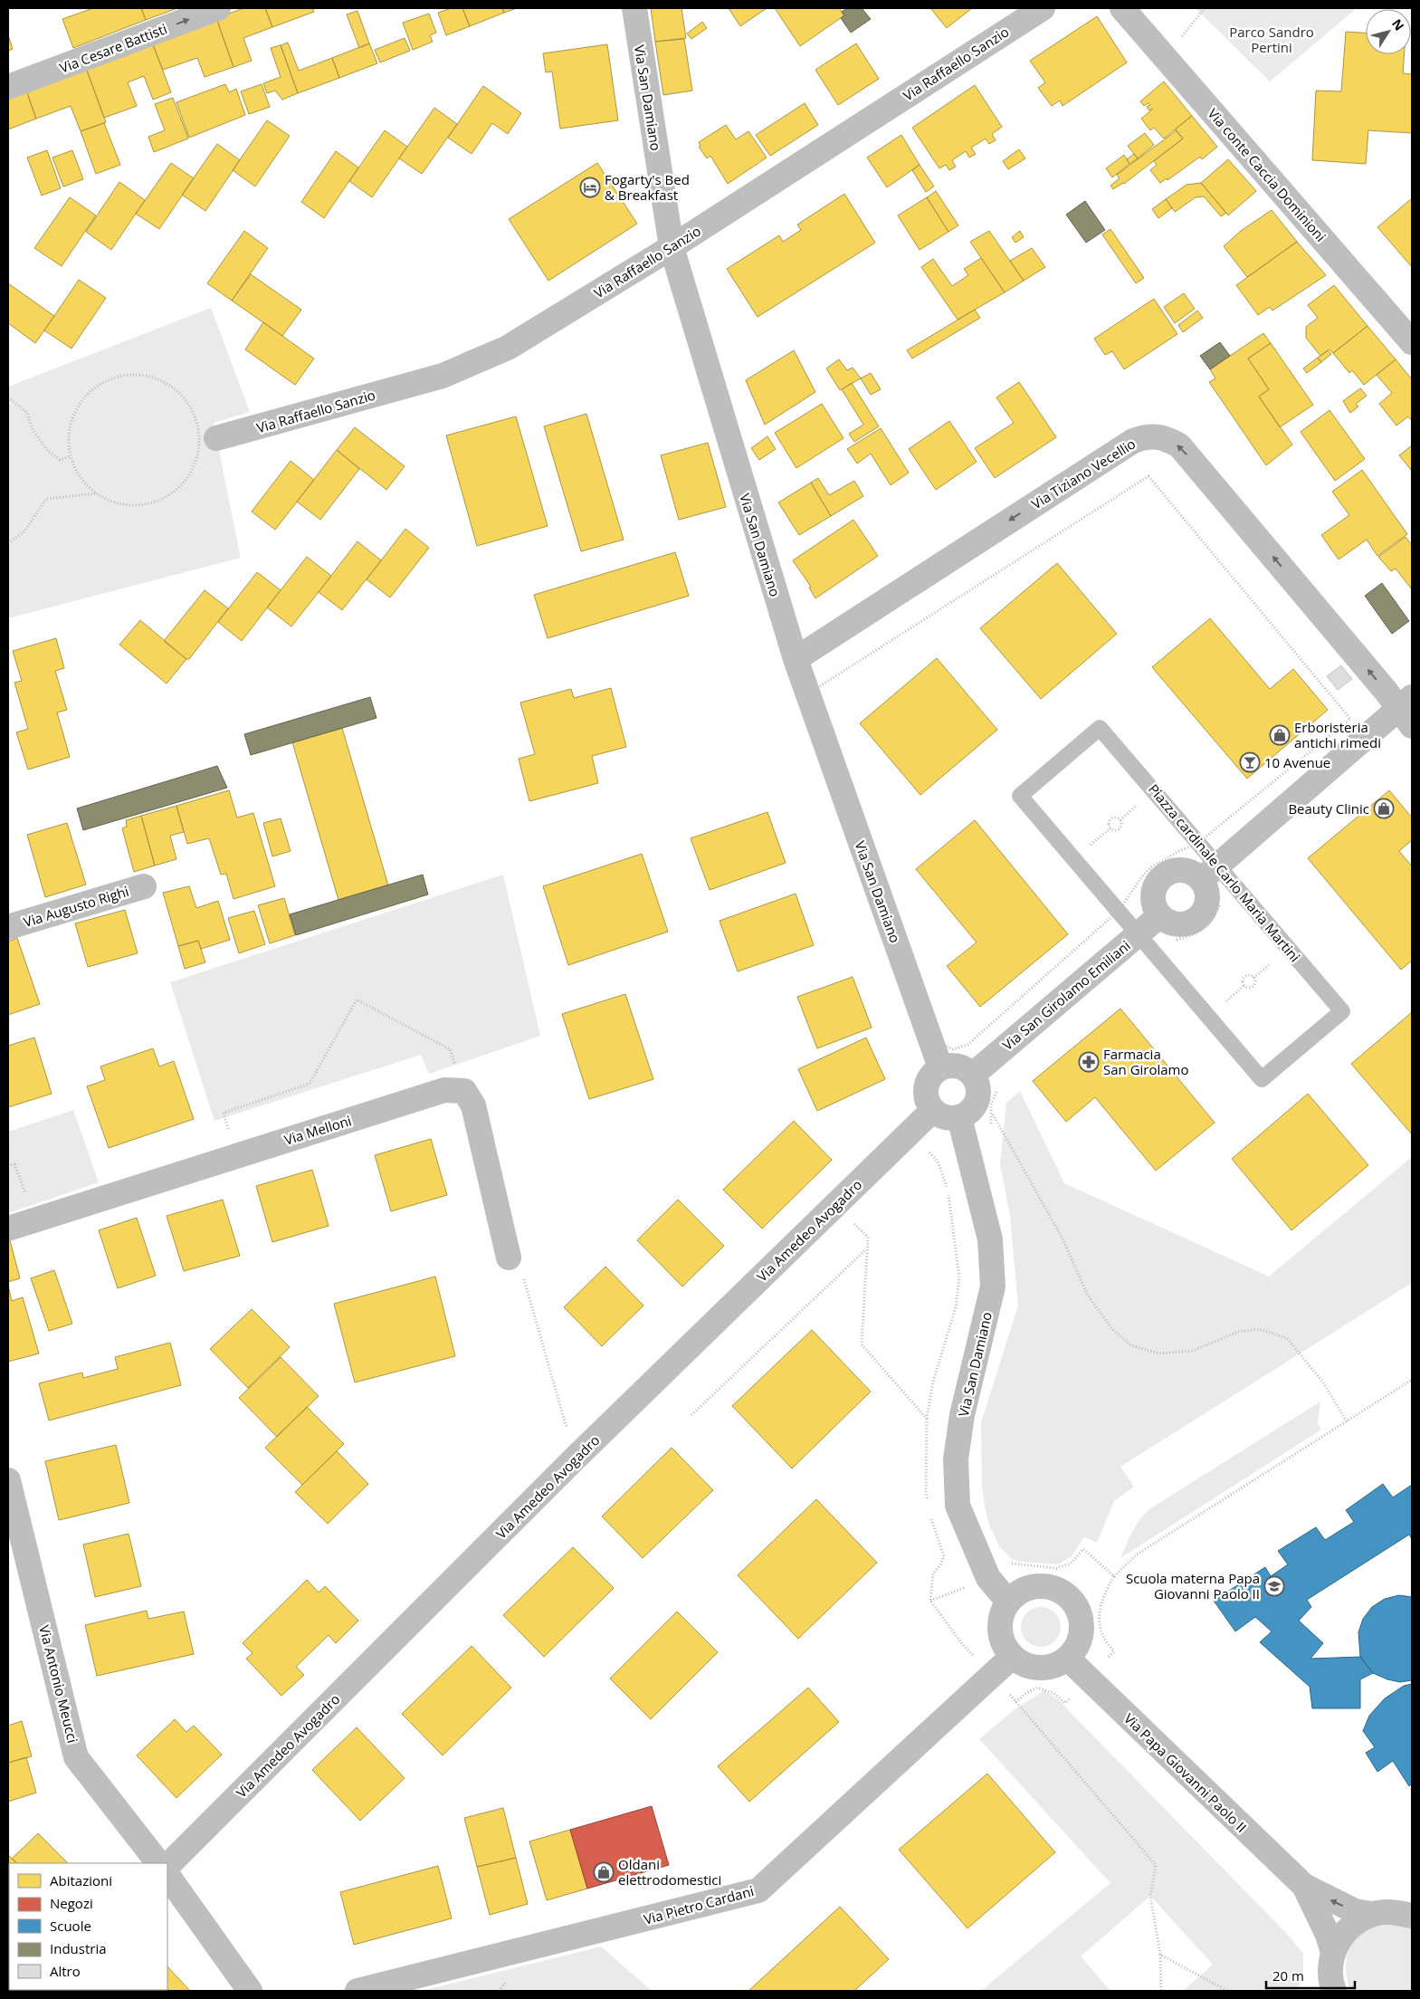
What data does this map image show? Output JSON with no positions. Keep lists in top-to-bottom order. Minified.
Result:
{"streets":{"street":["Via Cesare Battisti","Via Raffaello Sanzio","Via San Damiano","Via conte Caccia Dominioni","Via Tiziano Vecellio","Via Augusto Righi","Via San Girolamo Emiliani","Via Melloni","Via Amedeo Avogadro","Via Antonio Meucci","Via Papa Giovanni Paolo II","Via Pietro Cardani"],"lane":["Piazza cardinale Carlo Maria Martini"]},"crossings":[["Via Raffaello Sanzio","Via San Damiano"],["Via San Damiano","Via Tiziano Vecellio"],["Via San Damiano","Via San Girolamo Emiliani"],["Via San Damiano","Via Amedeo Avogadro"],["Via San Damiano","Via Papa Giovanni Paolo II"],["Via San Damiano","Via Pietro Cardani"],["Piazza cardinale Carlo Maria Martini","Via San Girolamo Emiliani"],["Via San Girolamo Emiliani","Via Amedeo Avogadro"],["Via Papa Giovanni Paolo II","Via Pietro Cardani"]],"one_way":["Via Cesare Battisti"],"parks":["Parco Sandro Pertini"],"places":{"hotel":["Fogarty's Bed & Breakfast"],"shop":["Erboristeria antichi rimedi","Beauty Clinic","Oldani elettrodomestici"],"bar":["10 Avenue"],"pharmacy":["Farmacia San Girolamo"],"school or university":["Scuola materna Papa Giovanni Paolo II"]},"legend":["Abitazioni","Negozi","Scuole","Industria","Altro"],"scale_bar":"20 m","north":"top right"}
